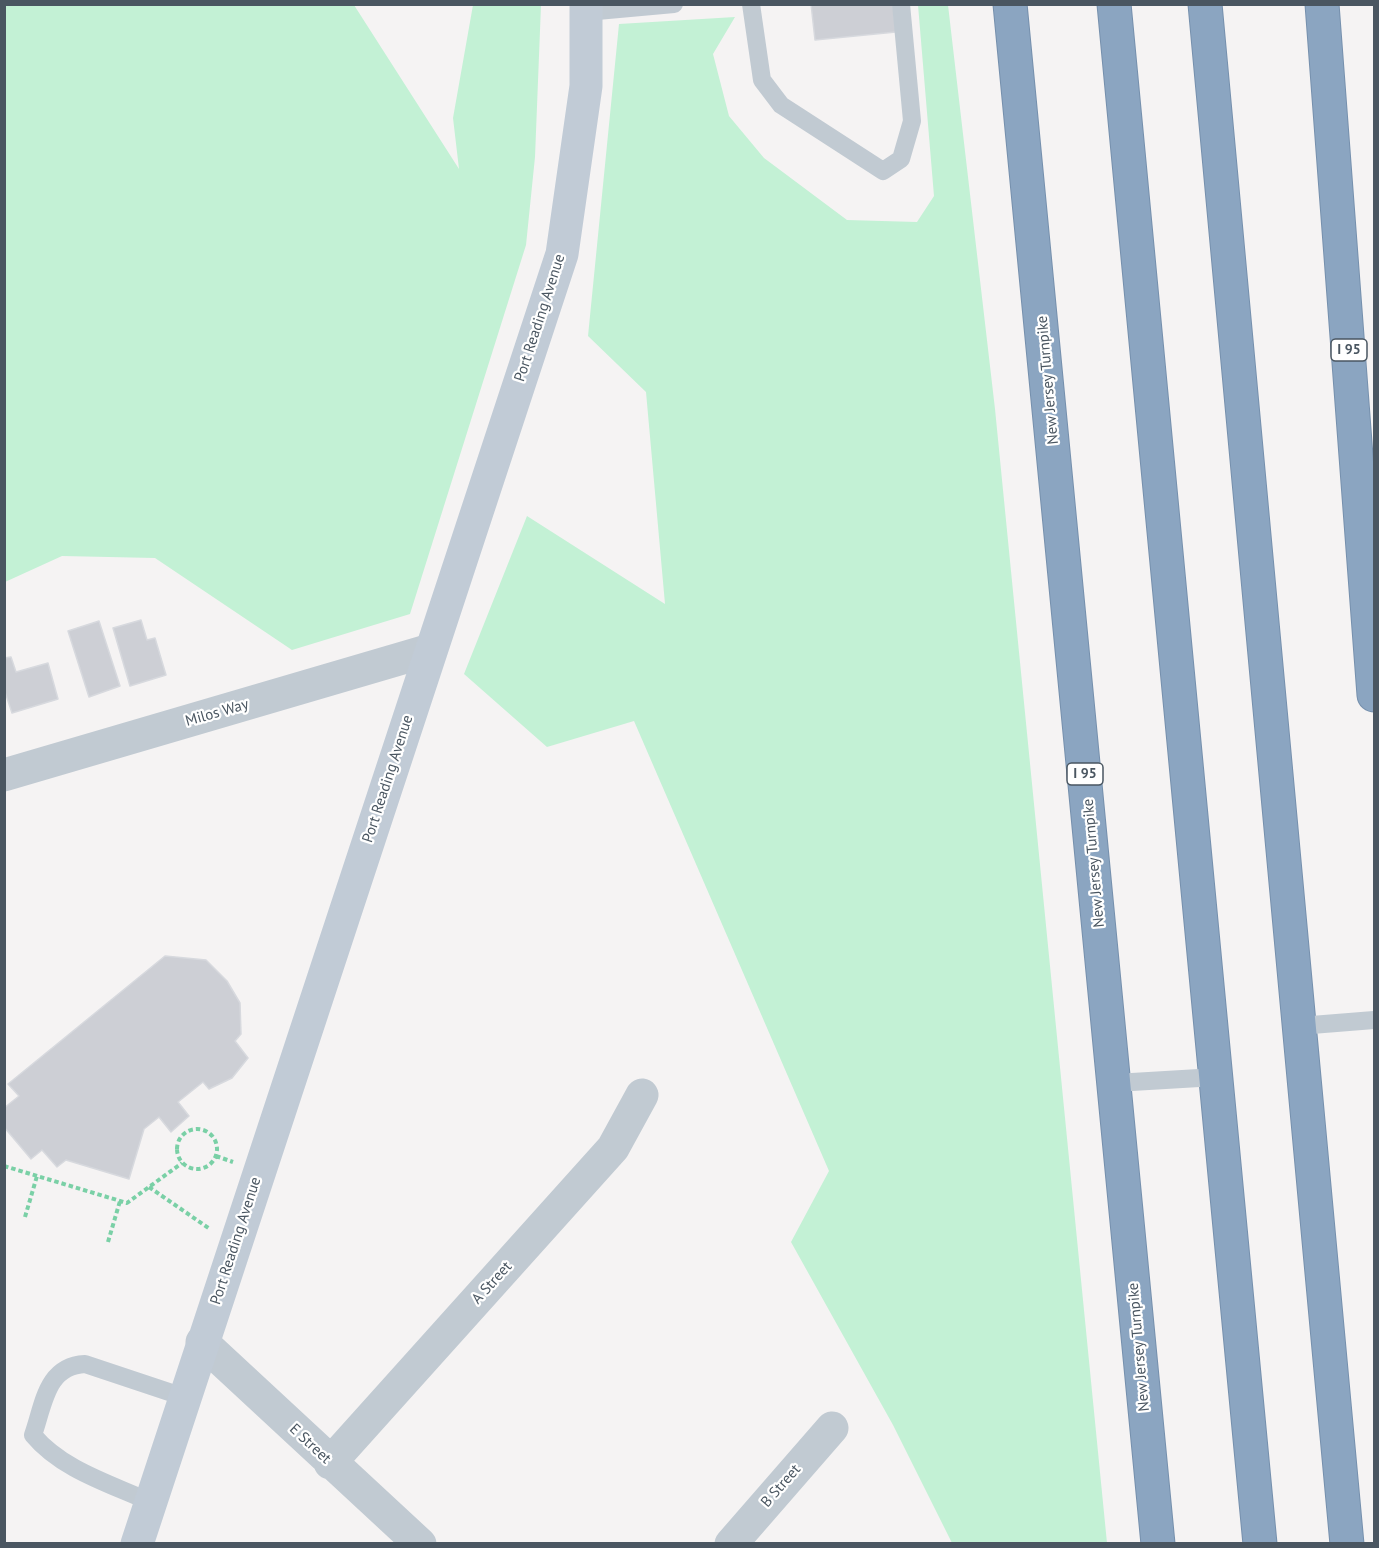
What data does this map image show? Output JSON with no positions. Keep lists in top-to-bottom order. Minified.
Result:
{"streets":{"highway":["I 95","New Jersey Turnpike"],"main road":["Port Reading Avenue"],"street":["Milos Way","A Street","E Street","B Street"]},"crossings":[["Port Reading Avenue","Milos Way"],["Port Reading Avenue","E Street"],["A Street","E Street"]]}
